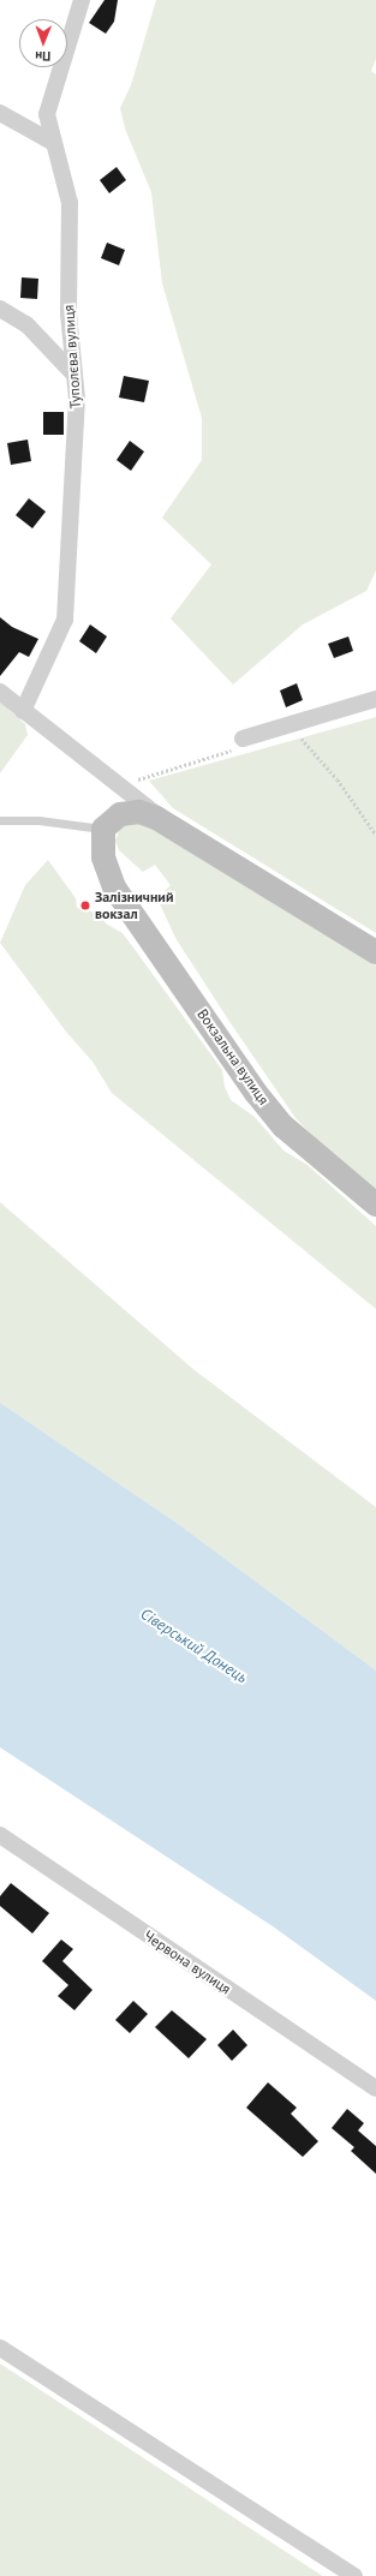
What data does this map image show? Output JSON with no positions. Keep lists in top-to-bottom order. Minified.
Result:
{"streets":{"main road":["Вокзальна вулиця"],"street":["Туполєва вулиця","Червона вулиця"]},"water":["Сіверський Донець"],"places":["Залізничний вокзал"],"north":"bottom"}
